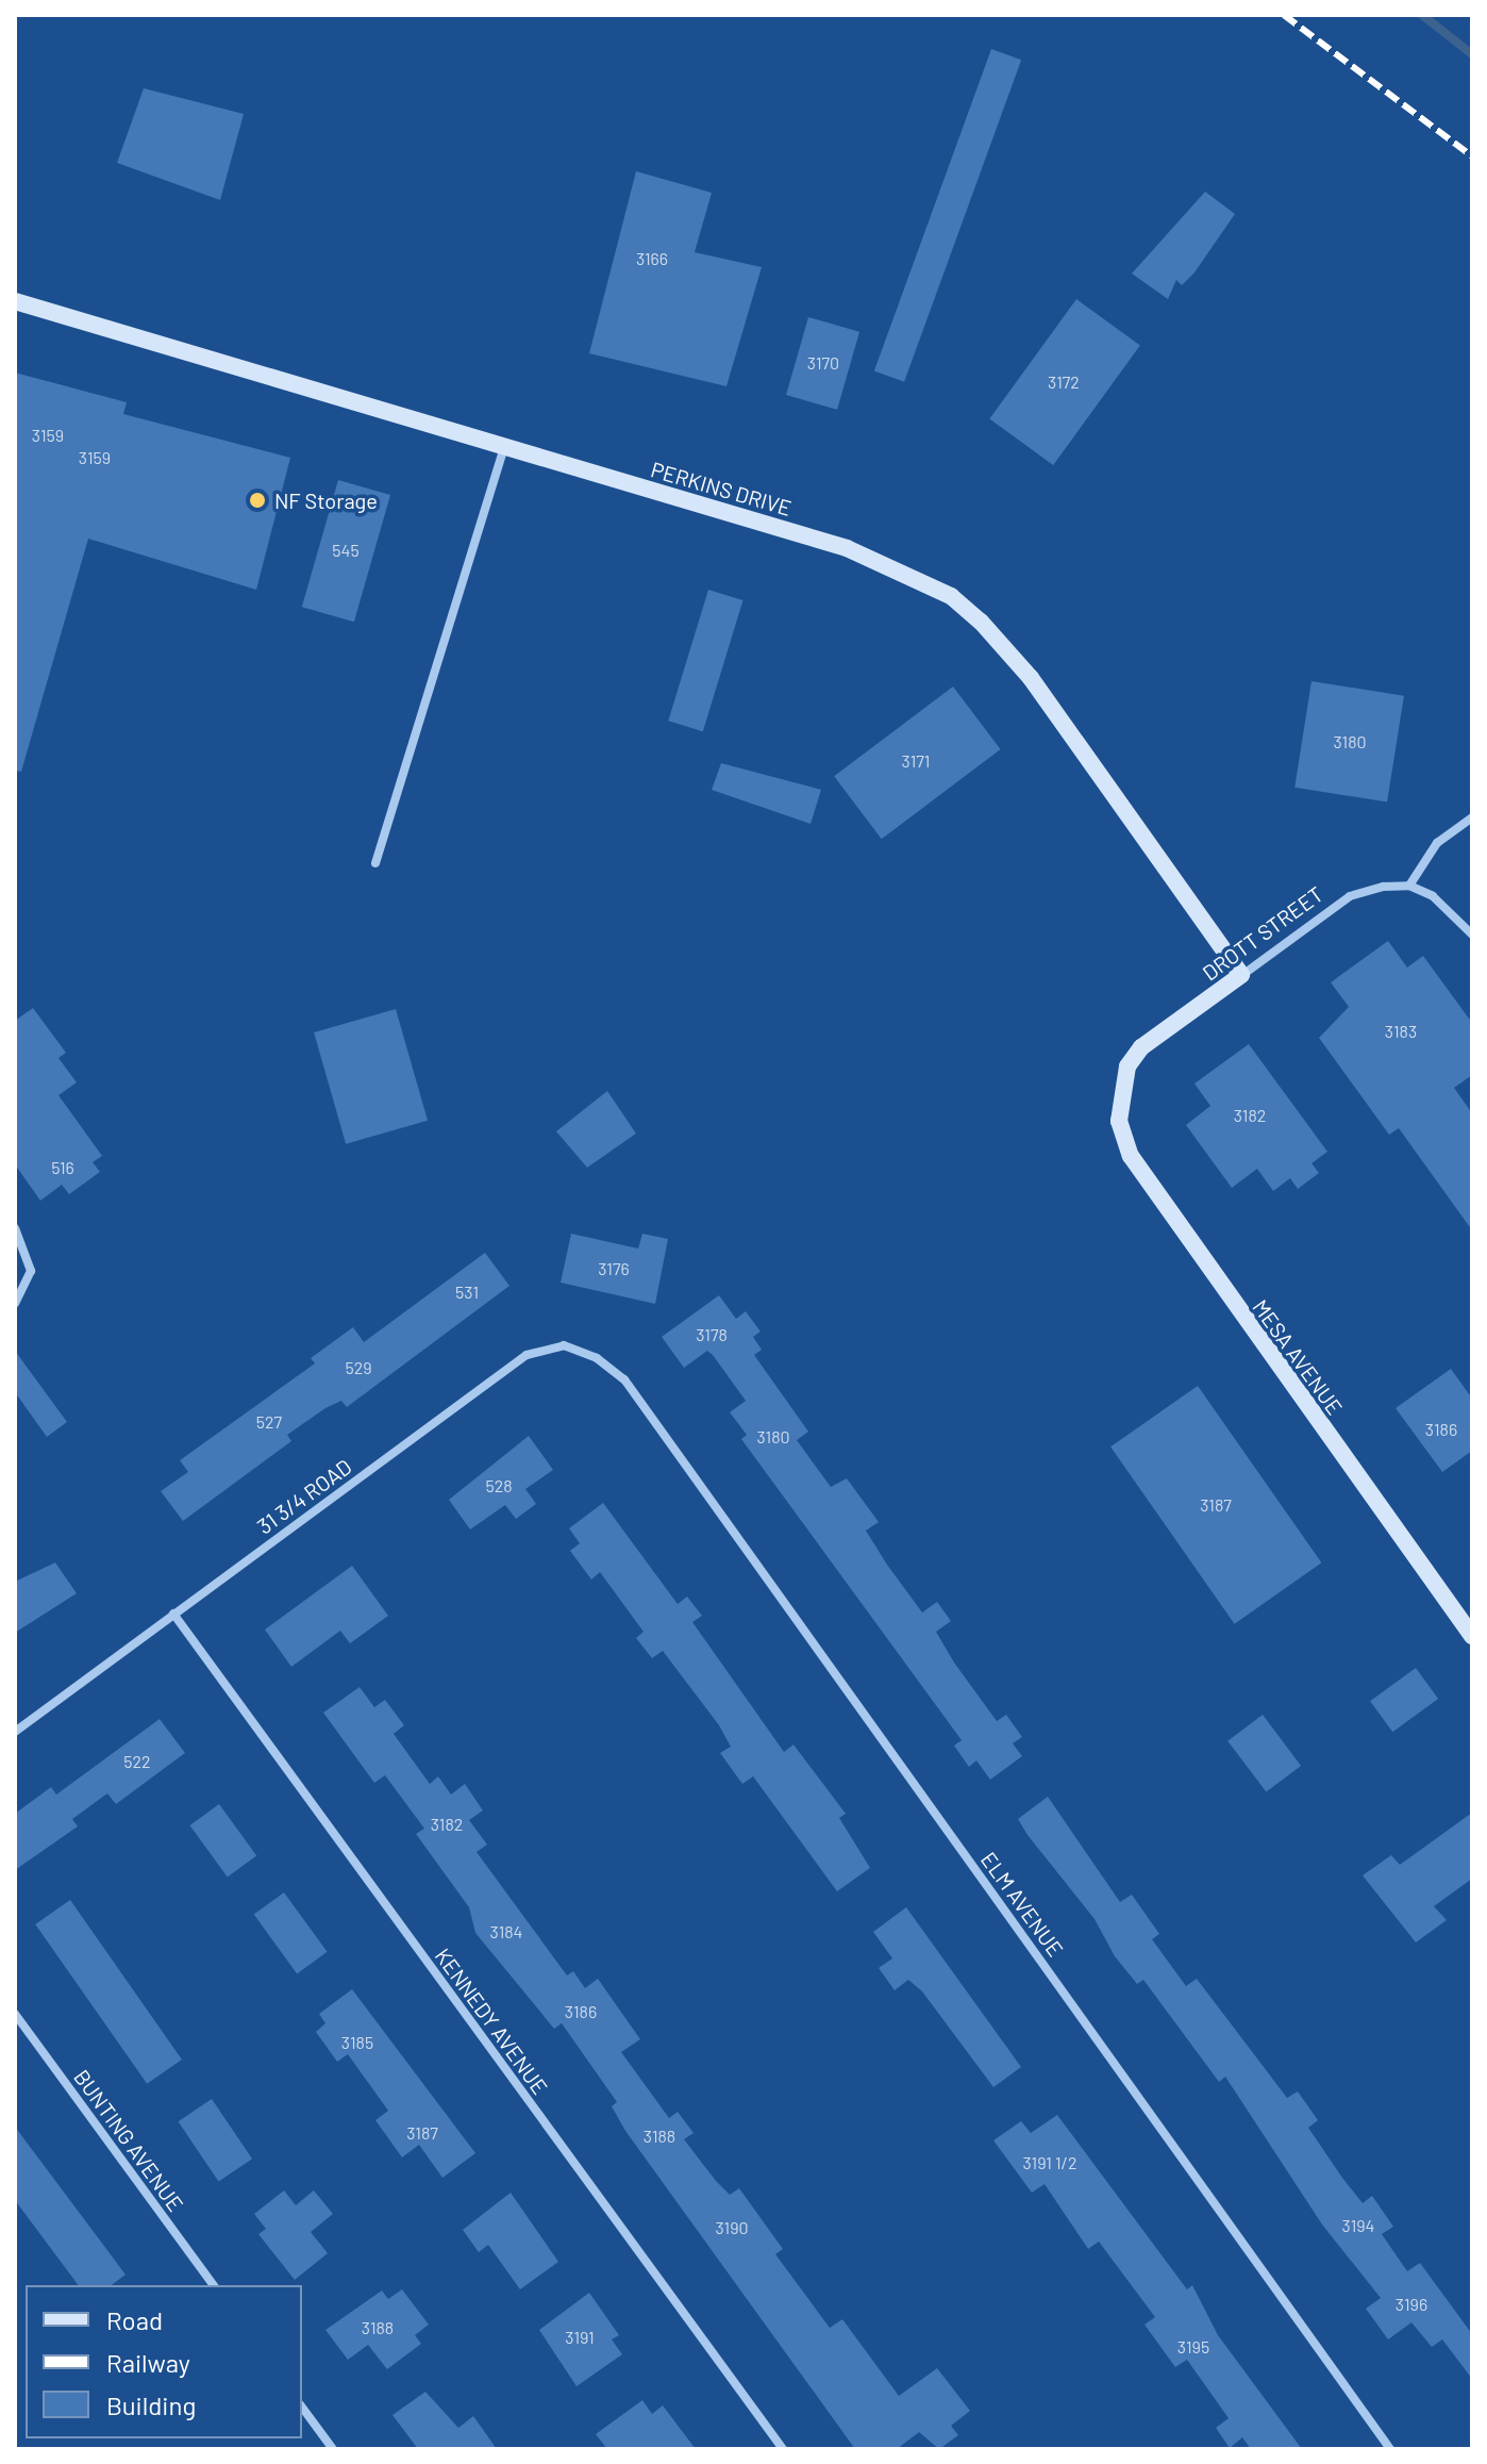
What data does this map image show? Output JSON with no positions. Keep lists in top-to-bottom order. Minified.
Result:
{"streets":{"street":["PERKINS DRIVE","DROTT STREET","MESA AVENUE","31 3/4 ROAD","ELM AVENUE","KENNEDY AVENUE","BUNTING AVENUE"]},"crossings":[["PERKINS DRIVE","DROTT STREET"],["DROTT STREET","MESA AVENUE"],["31 3/4 ROAD","ELM AVENUE"],["31 3/4 ROAD","KENNEDY AVENUE"]],"places":["NF Storage"],"house_numbers":["3166","3170","3172","3159","3159","545","3180","3171","3183","3182","516","3176","531","3178","529","527","3186","3180","528","3187","522","3182","3184","3186","3185","3187","3188","3191 1/2","3194","3190","3196","3188","3191","3195"],"legend":["Road","Railway","Building"]}
